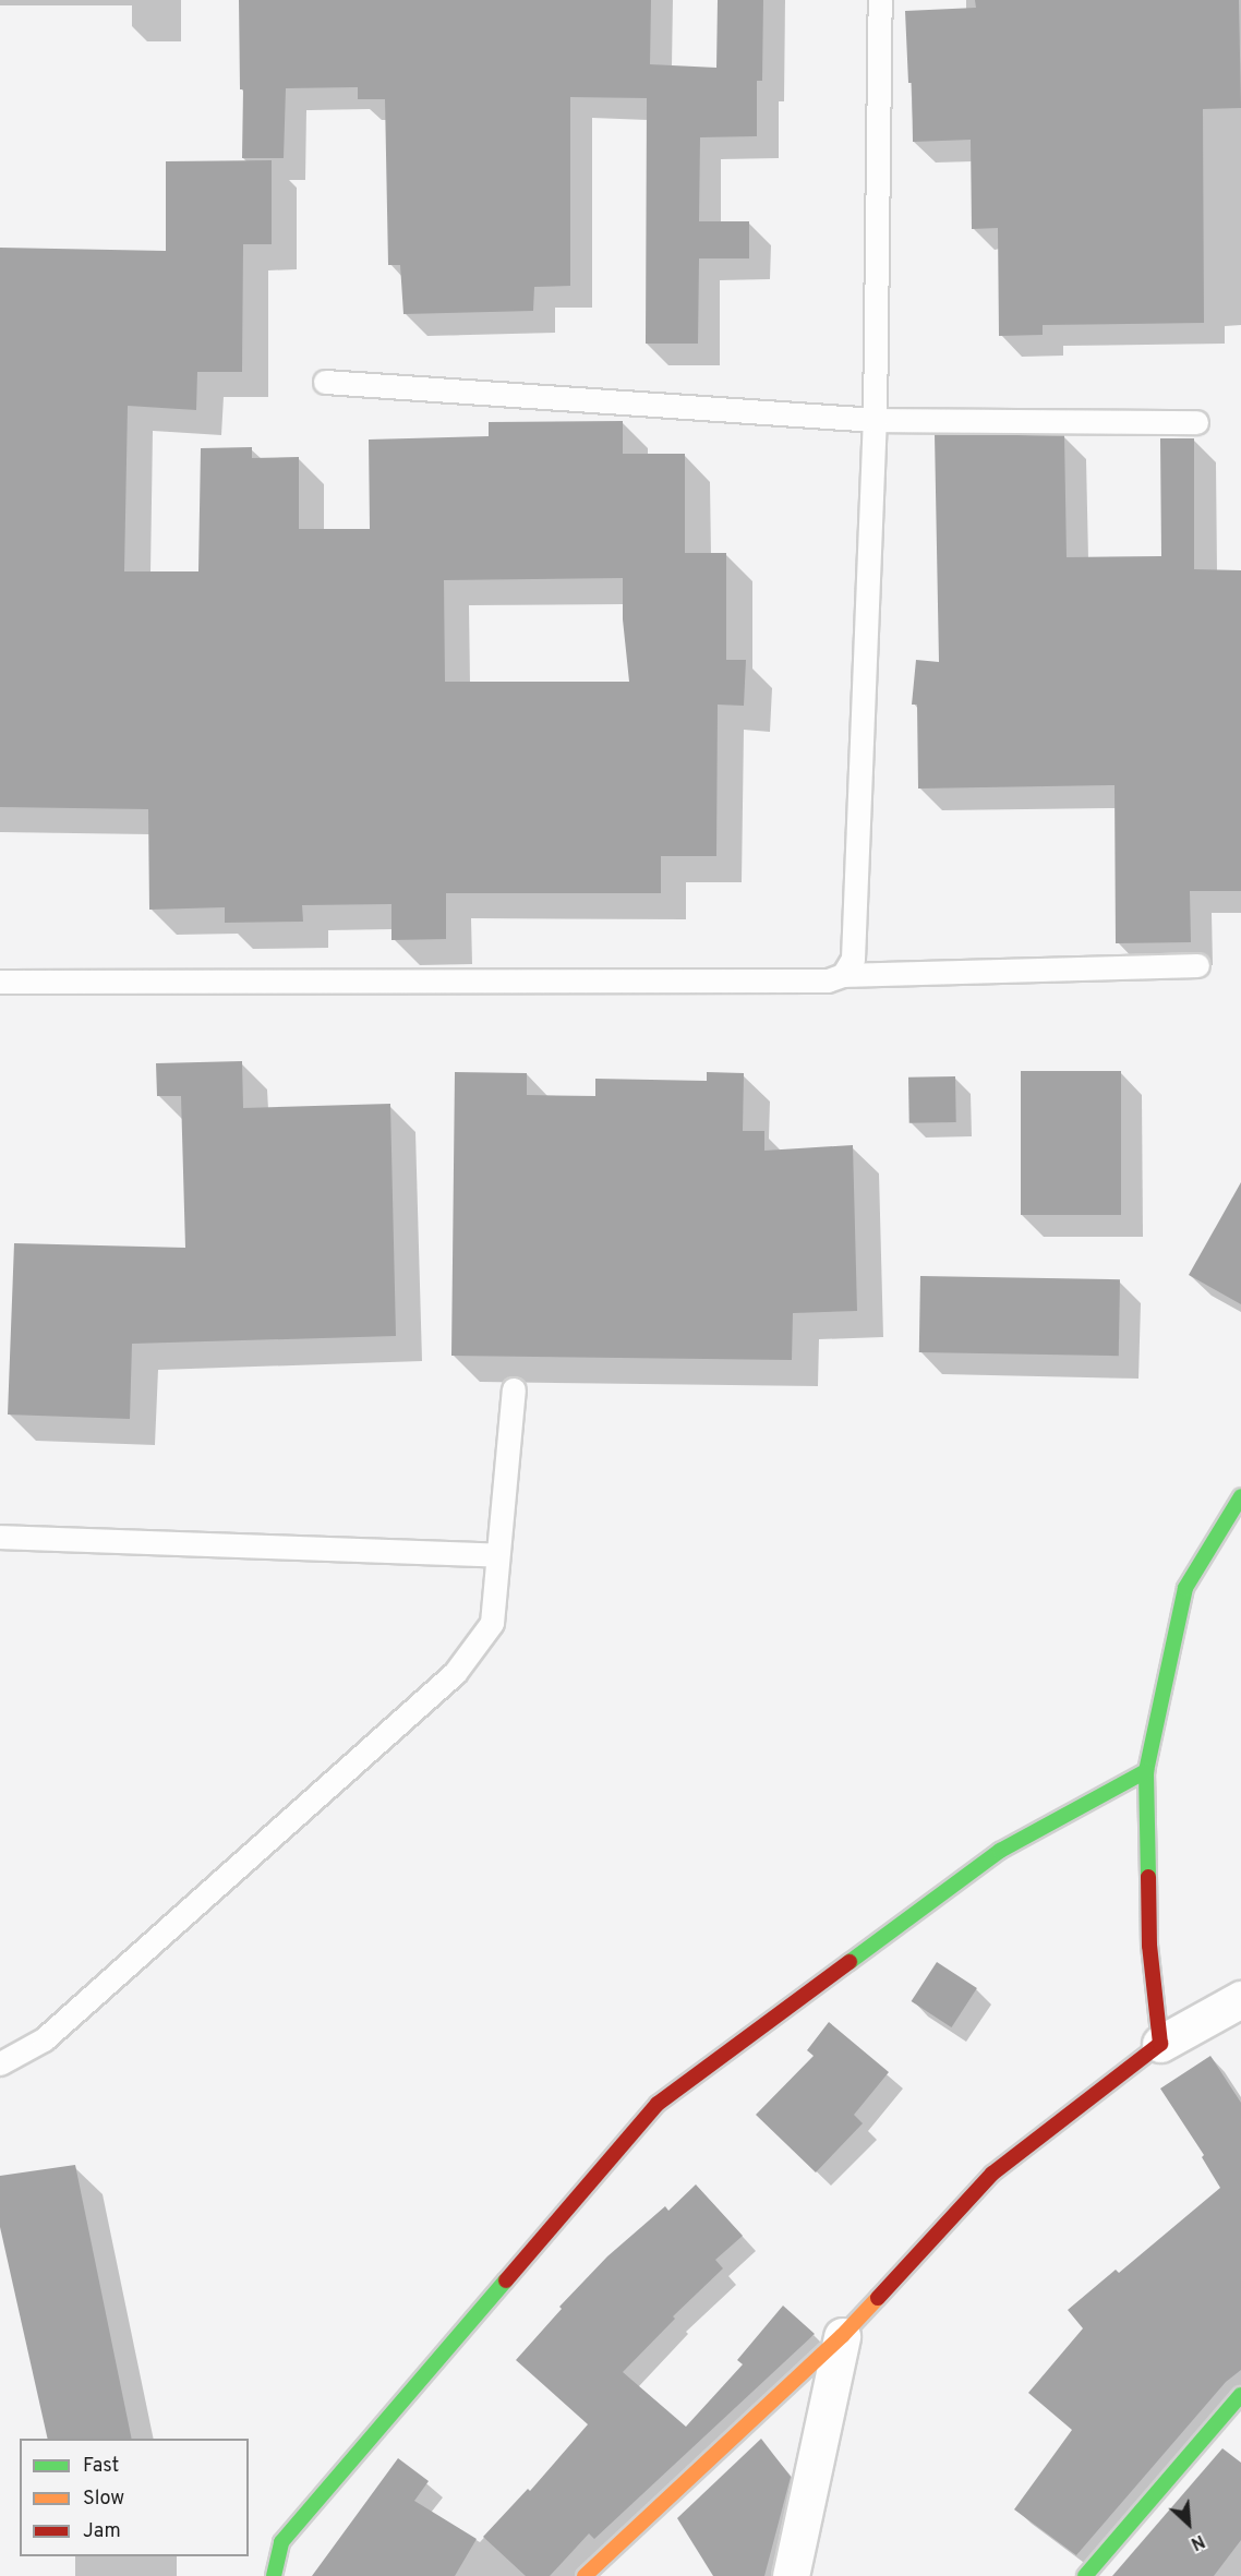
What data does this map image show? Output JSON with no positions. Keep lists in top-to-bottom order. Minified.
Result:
{"legend":["Fast","Slow","Jam"],"north":"bottom right"}
